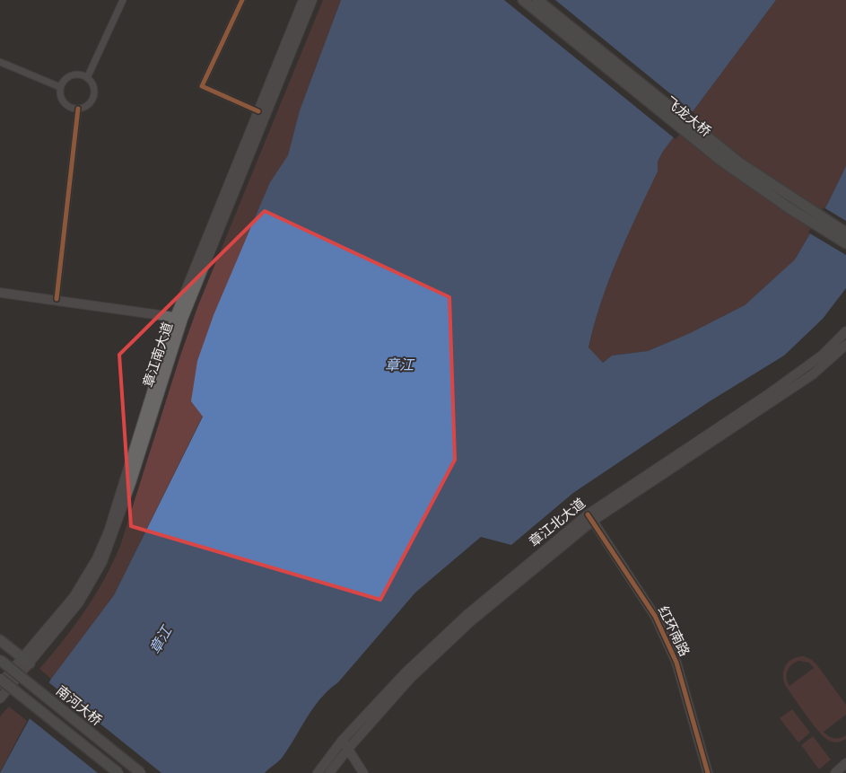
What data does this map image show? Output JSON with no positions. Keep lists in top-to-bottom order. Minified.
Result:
{"streets":{"main road":["飞龙大桥","章江南大道","章江北大道","红环南路","南河大桥"]},"crossings":[["章江北大道","红环南路"]],"water":["章江"]}
